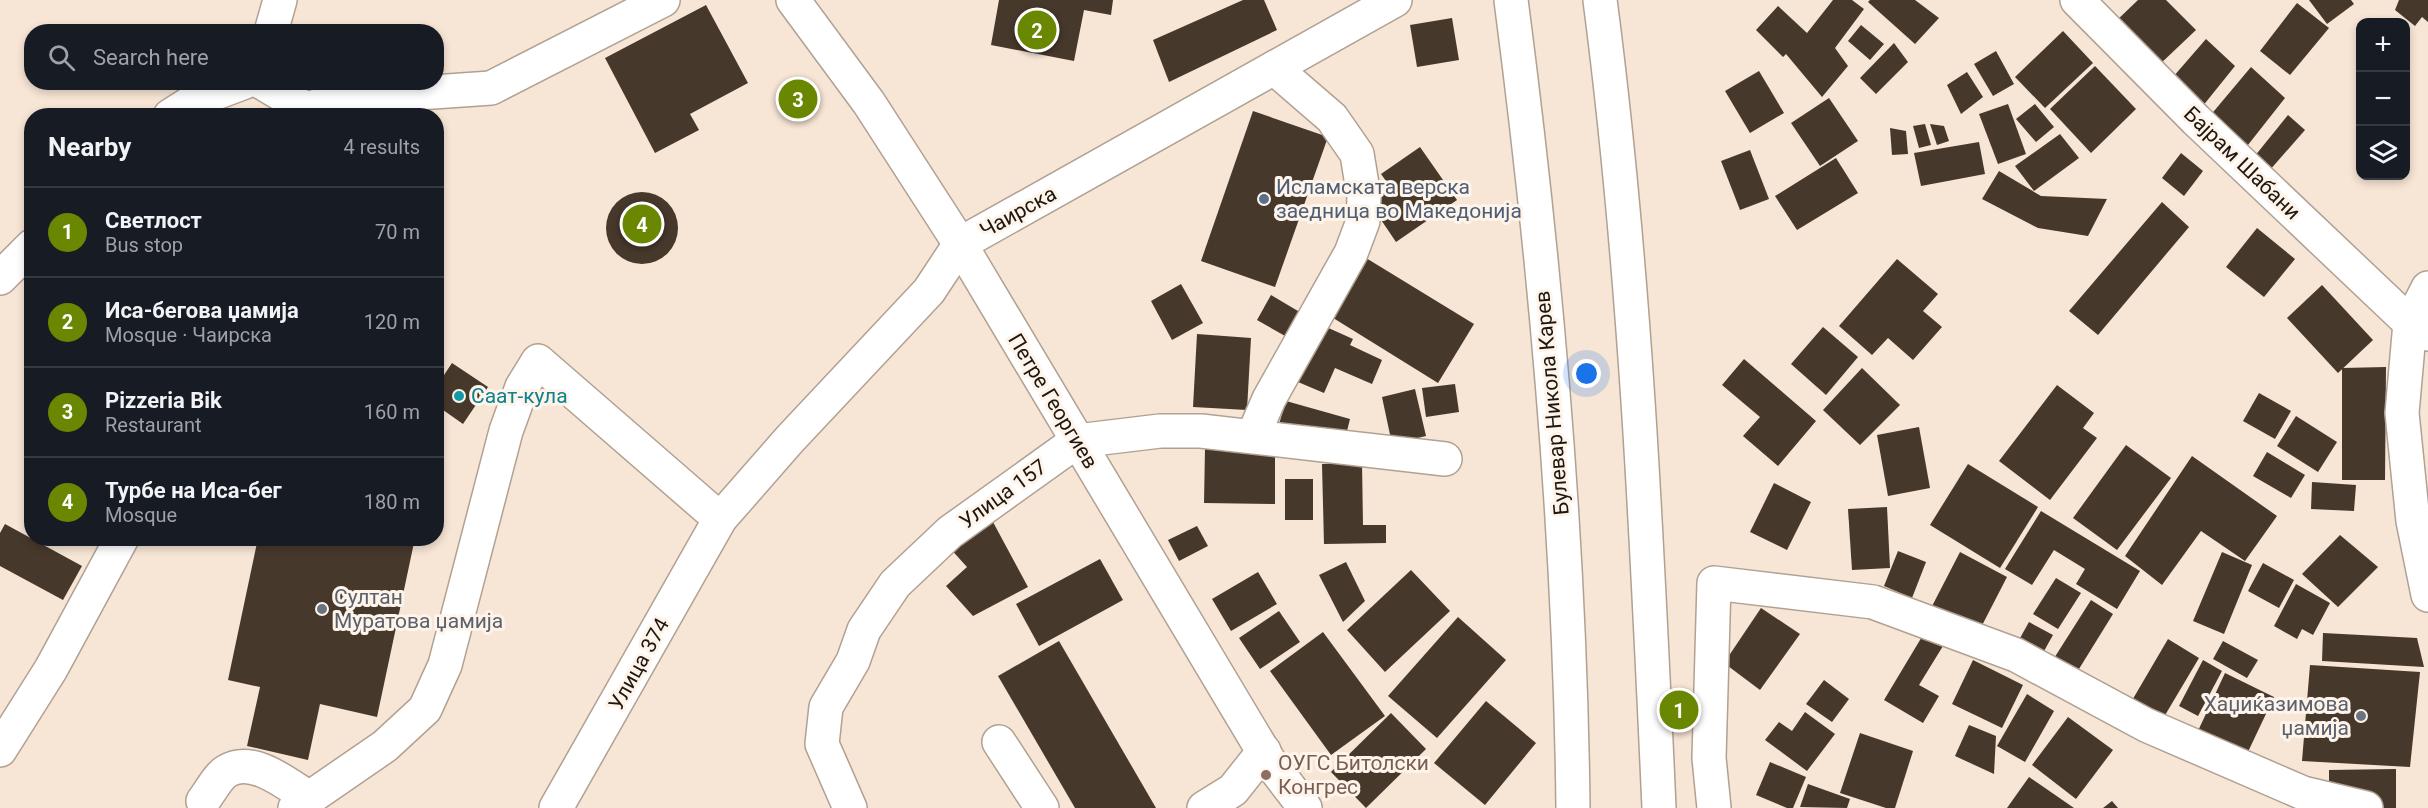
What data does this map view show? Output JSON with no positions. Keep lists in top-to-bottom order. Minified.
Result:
{"streets":{"street":["Бајрам Шабани","Чаирска","Петре Георгиев","Булевар Никола Карев","Улица 157","Улица 374"]},"crossings":[["Чаирска","Петре Георгиев"],["Чаирска","Улица 374"],["Петре Георгиев","Улица 157"]],"places":["Исламската верска заедница во Македонија","Саат-кула","Султан Муратова џамија","Хаџиќазимова џамија","ОУГС Битолски Конгрес"],"page":{"pins":["2","3","4","1"],"map_buttons":["+","−"],"search":"Search here","heading":["Nearby","4 results"],"list":[{"mark":"1","name":"Светлост","note":"Bus stop","value":"70 m"},{"mark":"2","name":"Иса-бегова џамија","note":"Mosque · Чаирска","value":"120 m"},{"mark":"3","name":"Pizzeria Bik","note":"Restaurant","value":"160 m"},{"mark":"4","name":"Турбе на Иса-бег","note":"Mosque","value":"180 m"}]}}
